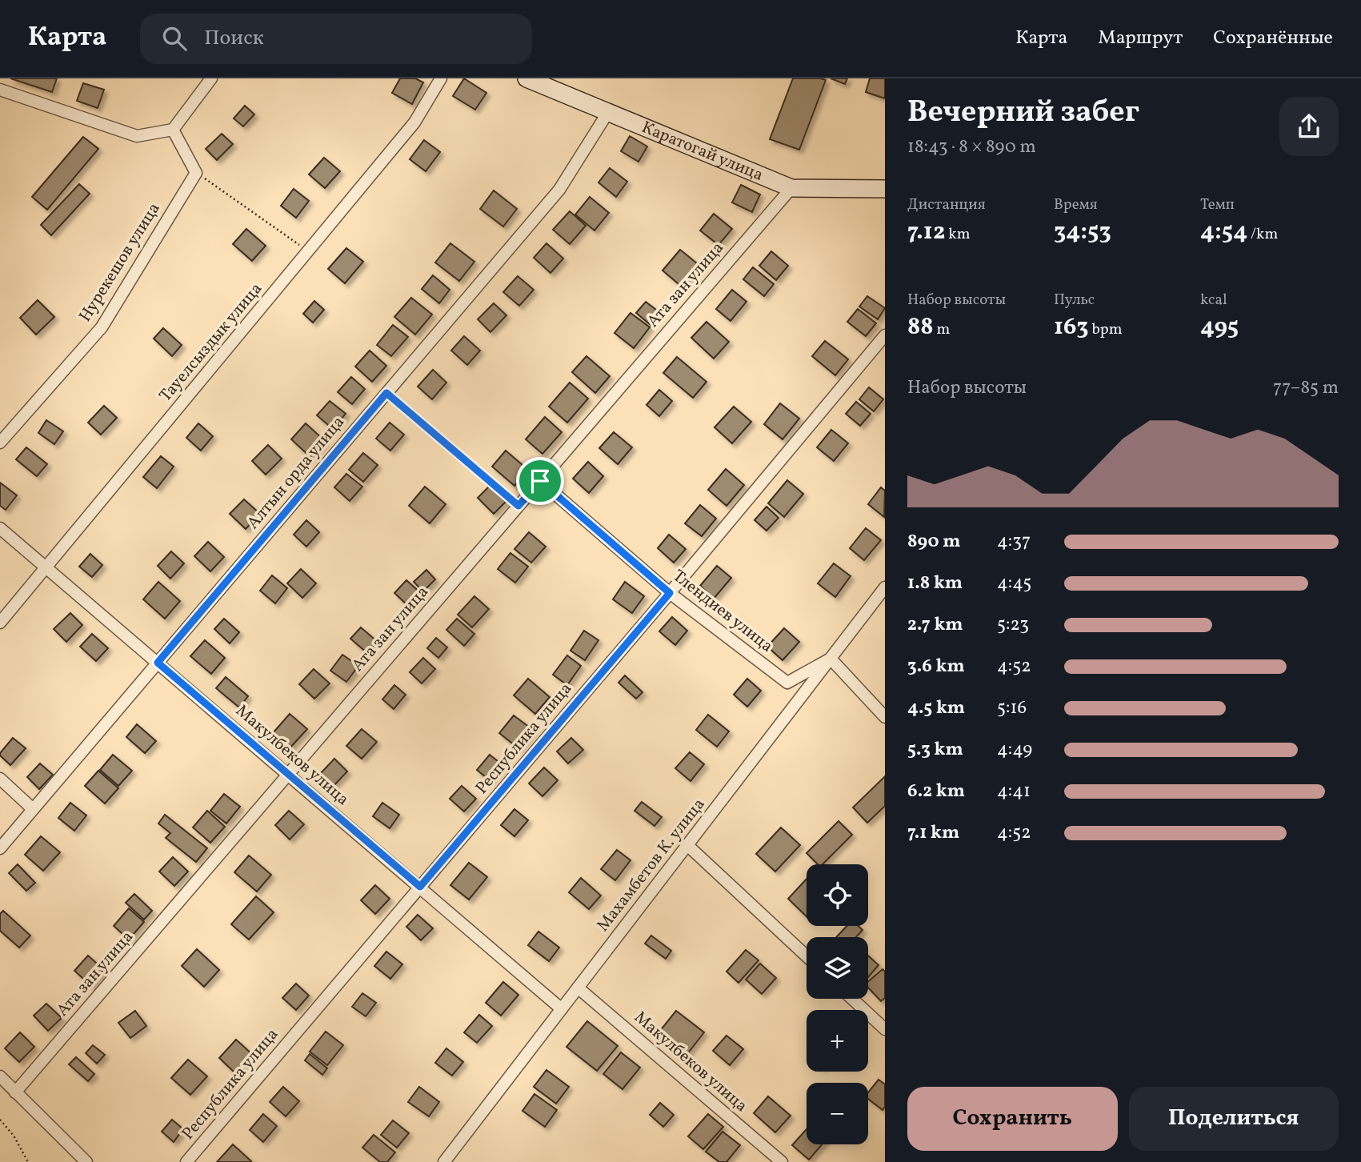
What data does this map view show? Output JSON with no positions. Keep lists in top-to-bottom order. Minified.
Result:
{"streets":{"street":["Каратогай улица","Нурекешов улица","Ата зан улица","Тауелсыздык улица","Алтын орда улица","Тлендиев улица","Республика улица","Макулбеков улица","Махамбетов К. улица"]},"crossings":[["Каратогай улица","Ата зан улица"],["Каратогай улица","Алтын орда улица"],["Ата зан улица","Тлендиев улица"],["Ата зан улица","Макулбеков улица"],["Тауелсыздык улица","Макулбеков улица"],["Алтын орда улица","Макулбеков улица"],["Тлендиев улица","Республика улица"],["Тлендиев улица","Махамбетов К. улица"],["Республика улица","Макулбеков улица"],["Макулбеков улица","Махамбетов К. улица"]],"page":{"header":"Карта","search":"Поиск","nav":["Карта","Маршрут","Сохранённые"],"heading":["Вечерний забег","18:43 · 8 × 890 m"],"stats":[["Дистанция","7.12 km"],["Время","34:53"],["Темп","4:54 /km"],["Набор высоты","88 m"],["Пульс","163 bpm"],["kcal","495"]],"chart":["Набор высоты","77–85 m"],"list":[{"name":"890 m","note":"4:37"},{"name":"1.8 km","note":"4:45"},{"name":"2.7 km","note":"5:23"},{"name":"3.6 km","note":"4:52"},{"name":"4.5 km","note":"5:16"},{"name":"5.3 km","note":"4:49"},{"name":"6.2 km","note":"4:41"},{"name":"7.1 km","note":"4:52"}],"map_buttons":["+","−"],"buttons":["Сохранить","Поделиться"]}}
